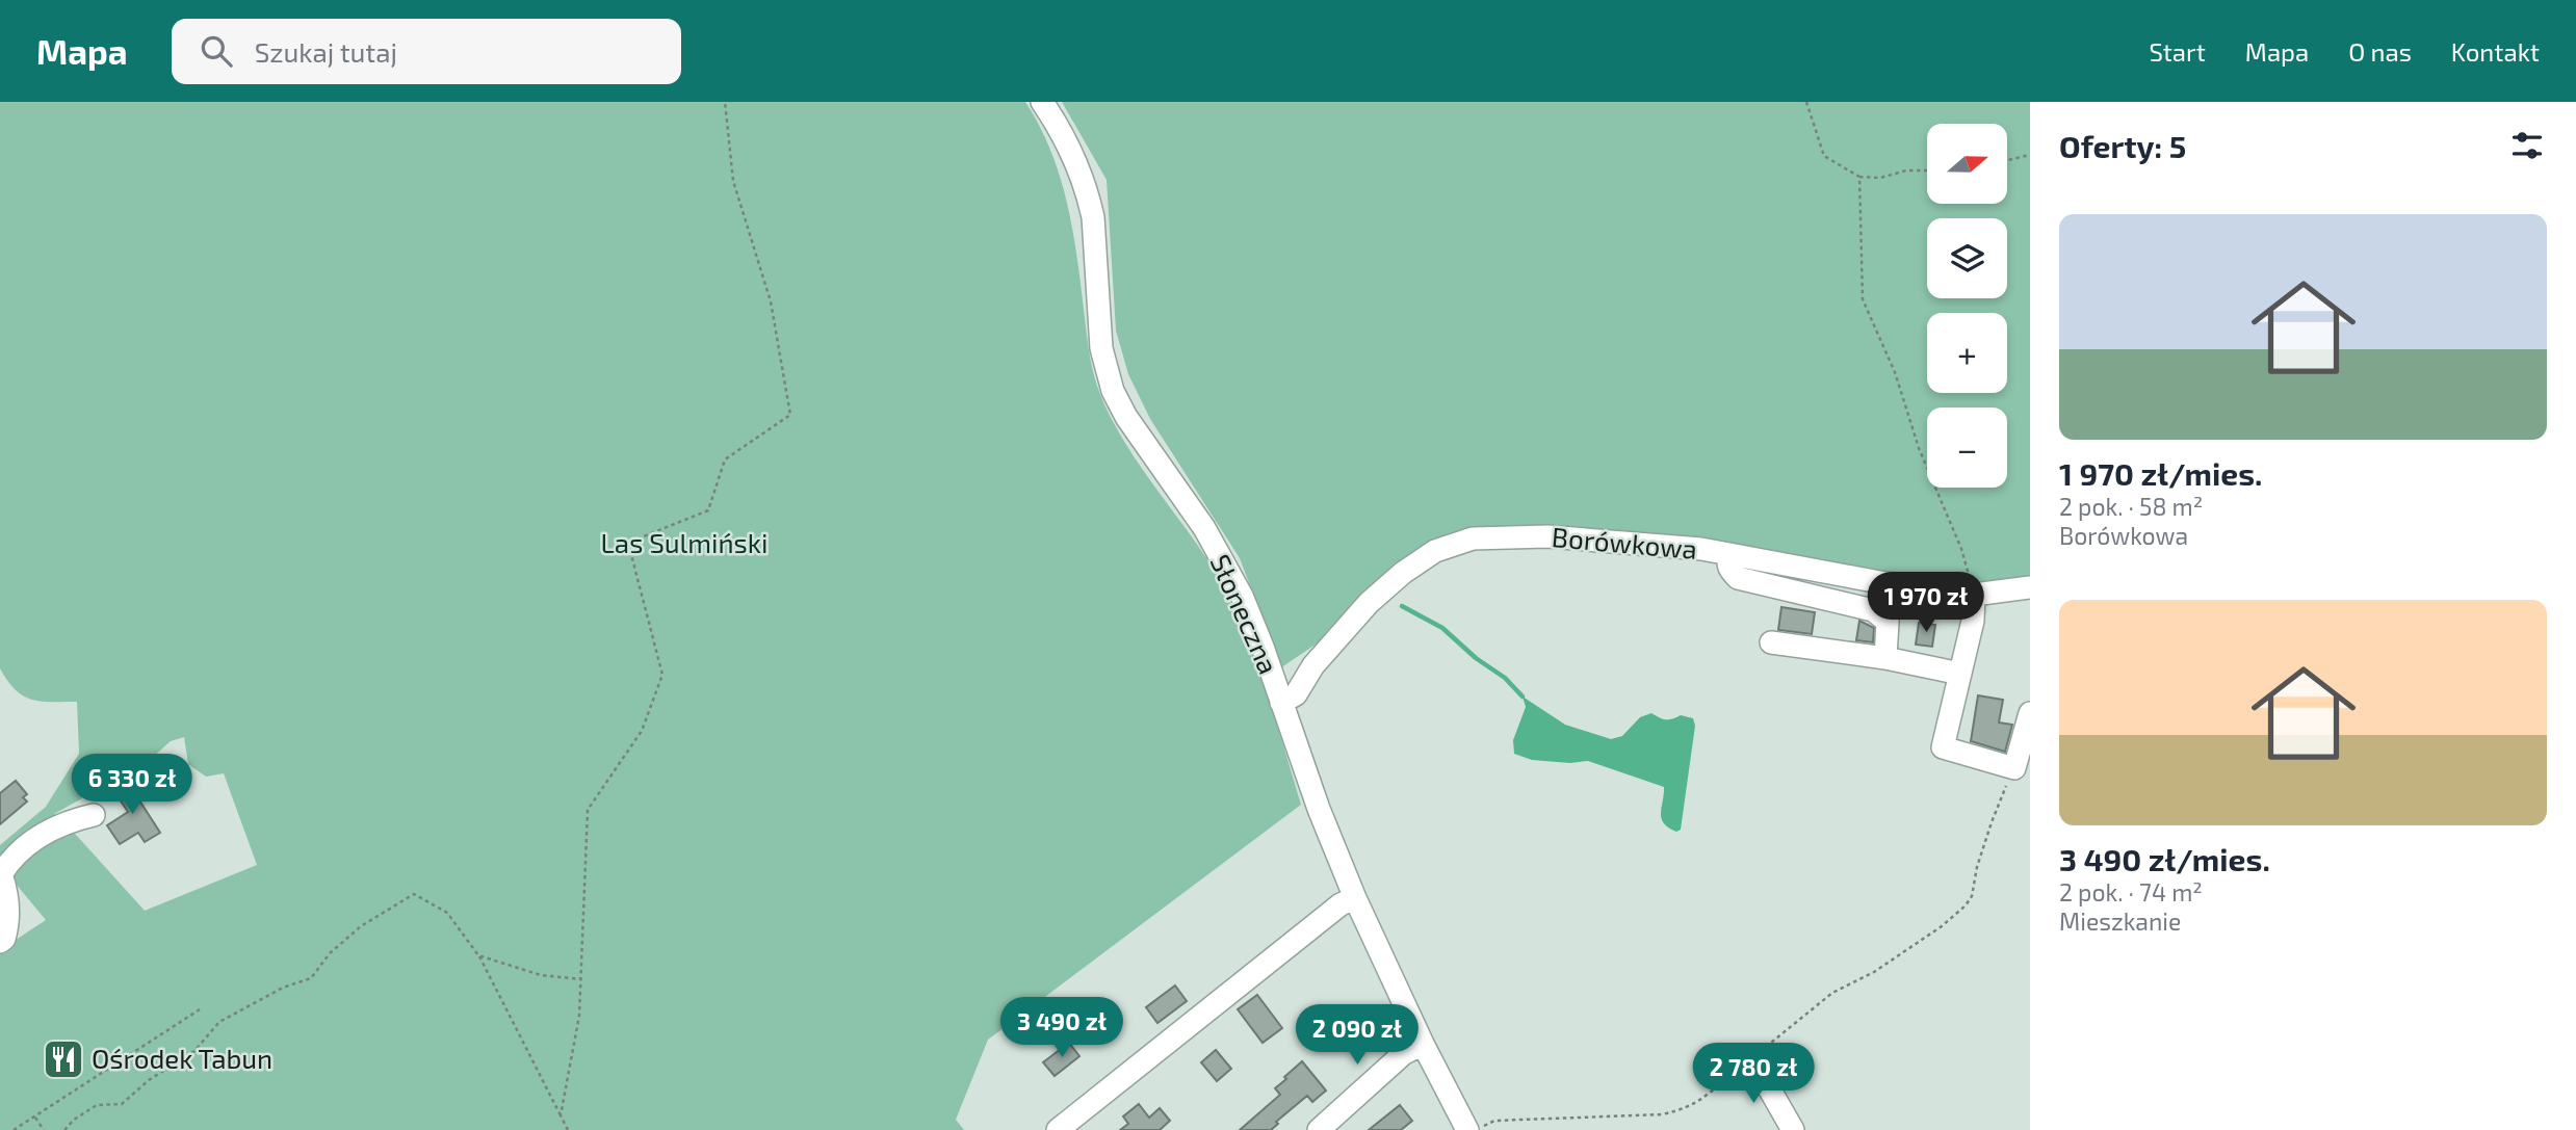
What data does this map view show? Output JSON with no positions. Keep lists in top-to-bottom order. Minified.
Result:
{"streets":{"street":["Borówkowa","Słoneczna"]},"crossings":[["Borówkowa","Słoneczna"]],"parks":["Las Sulmiński"],"places":{"restaurant":["Ośrodek Tabun"]},"north":"right","page":{"header":"Mapa","search":"Szukaj tutaj","nav":["Start","Mapa","O nas","Kontakt"],"heading":"Oferty: 5","map_buttons":["+","−"],"list":[{"name":"1 970 zł/mies.","note":"2 pok. · 58 m² · Borówkowa"},{"name":"3 490 zł/mies.","note":"2 pok. · 74 m² · Mieszkanie"}],"price":["1 970 zł","6 330 zł","3 490 zł","2 090 zł","2 780 zł"]}}
